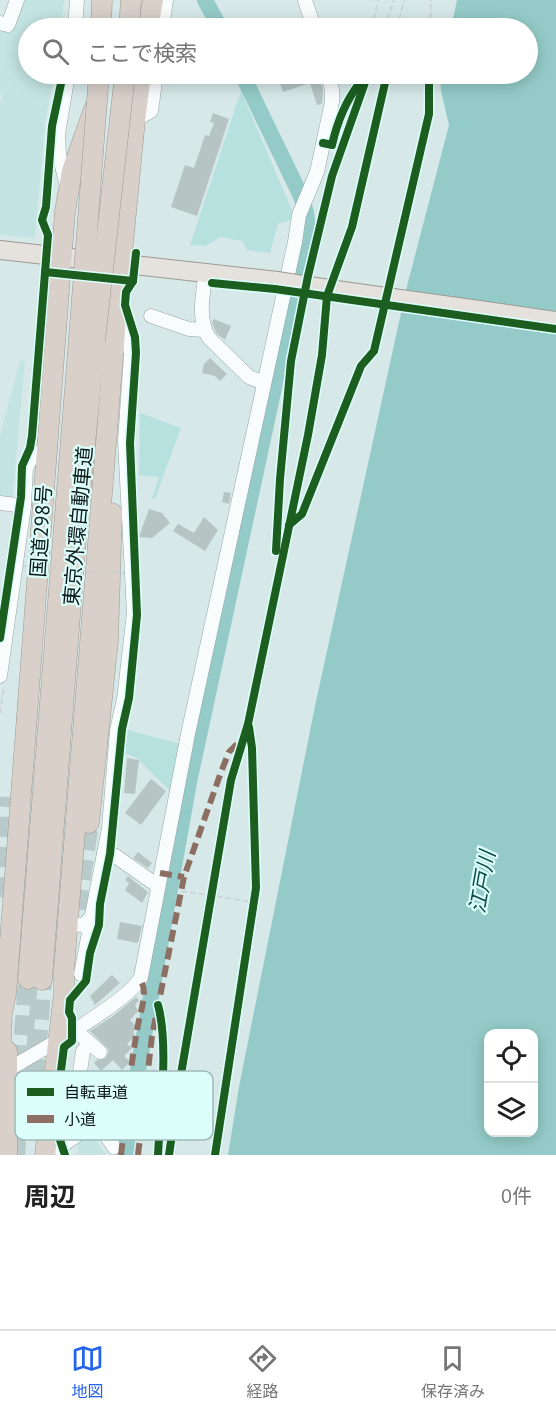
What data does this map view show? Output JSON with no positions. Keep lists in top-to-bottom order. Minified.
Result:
{"streets":{"highway":["東京外環自動車道","国道298号"]},"water":["江戸川"],"legend":["自転車道","小道"],"page":{"search":"ここで検索","heading":["周辺","0件"],"nav":["地図","経路","保存済み"]}}
